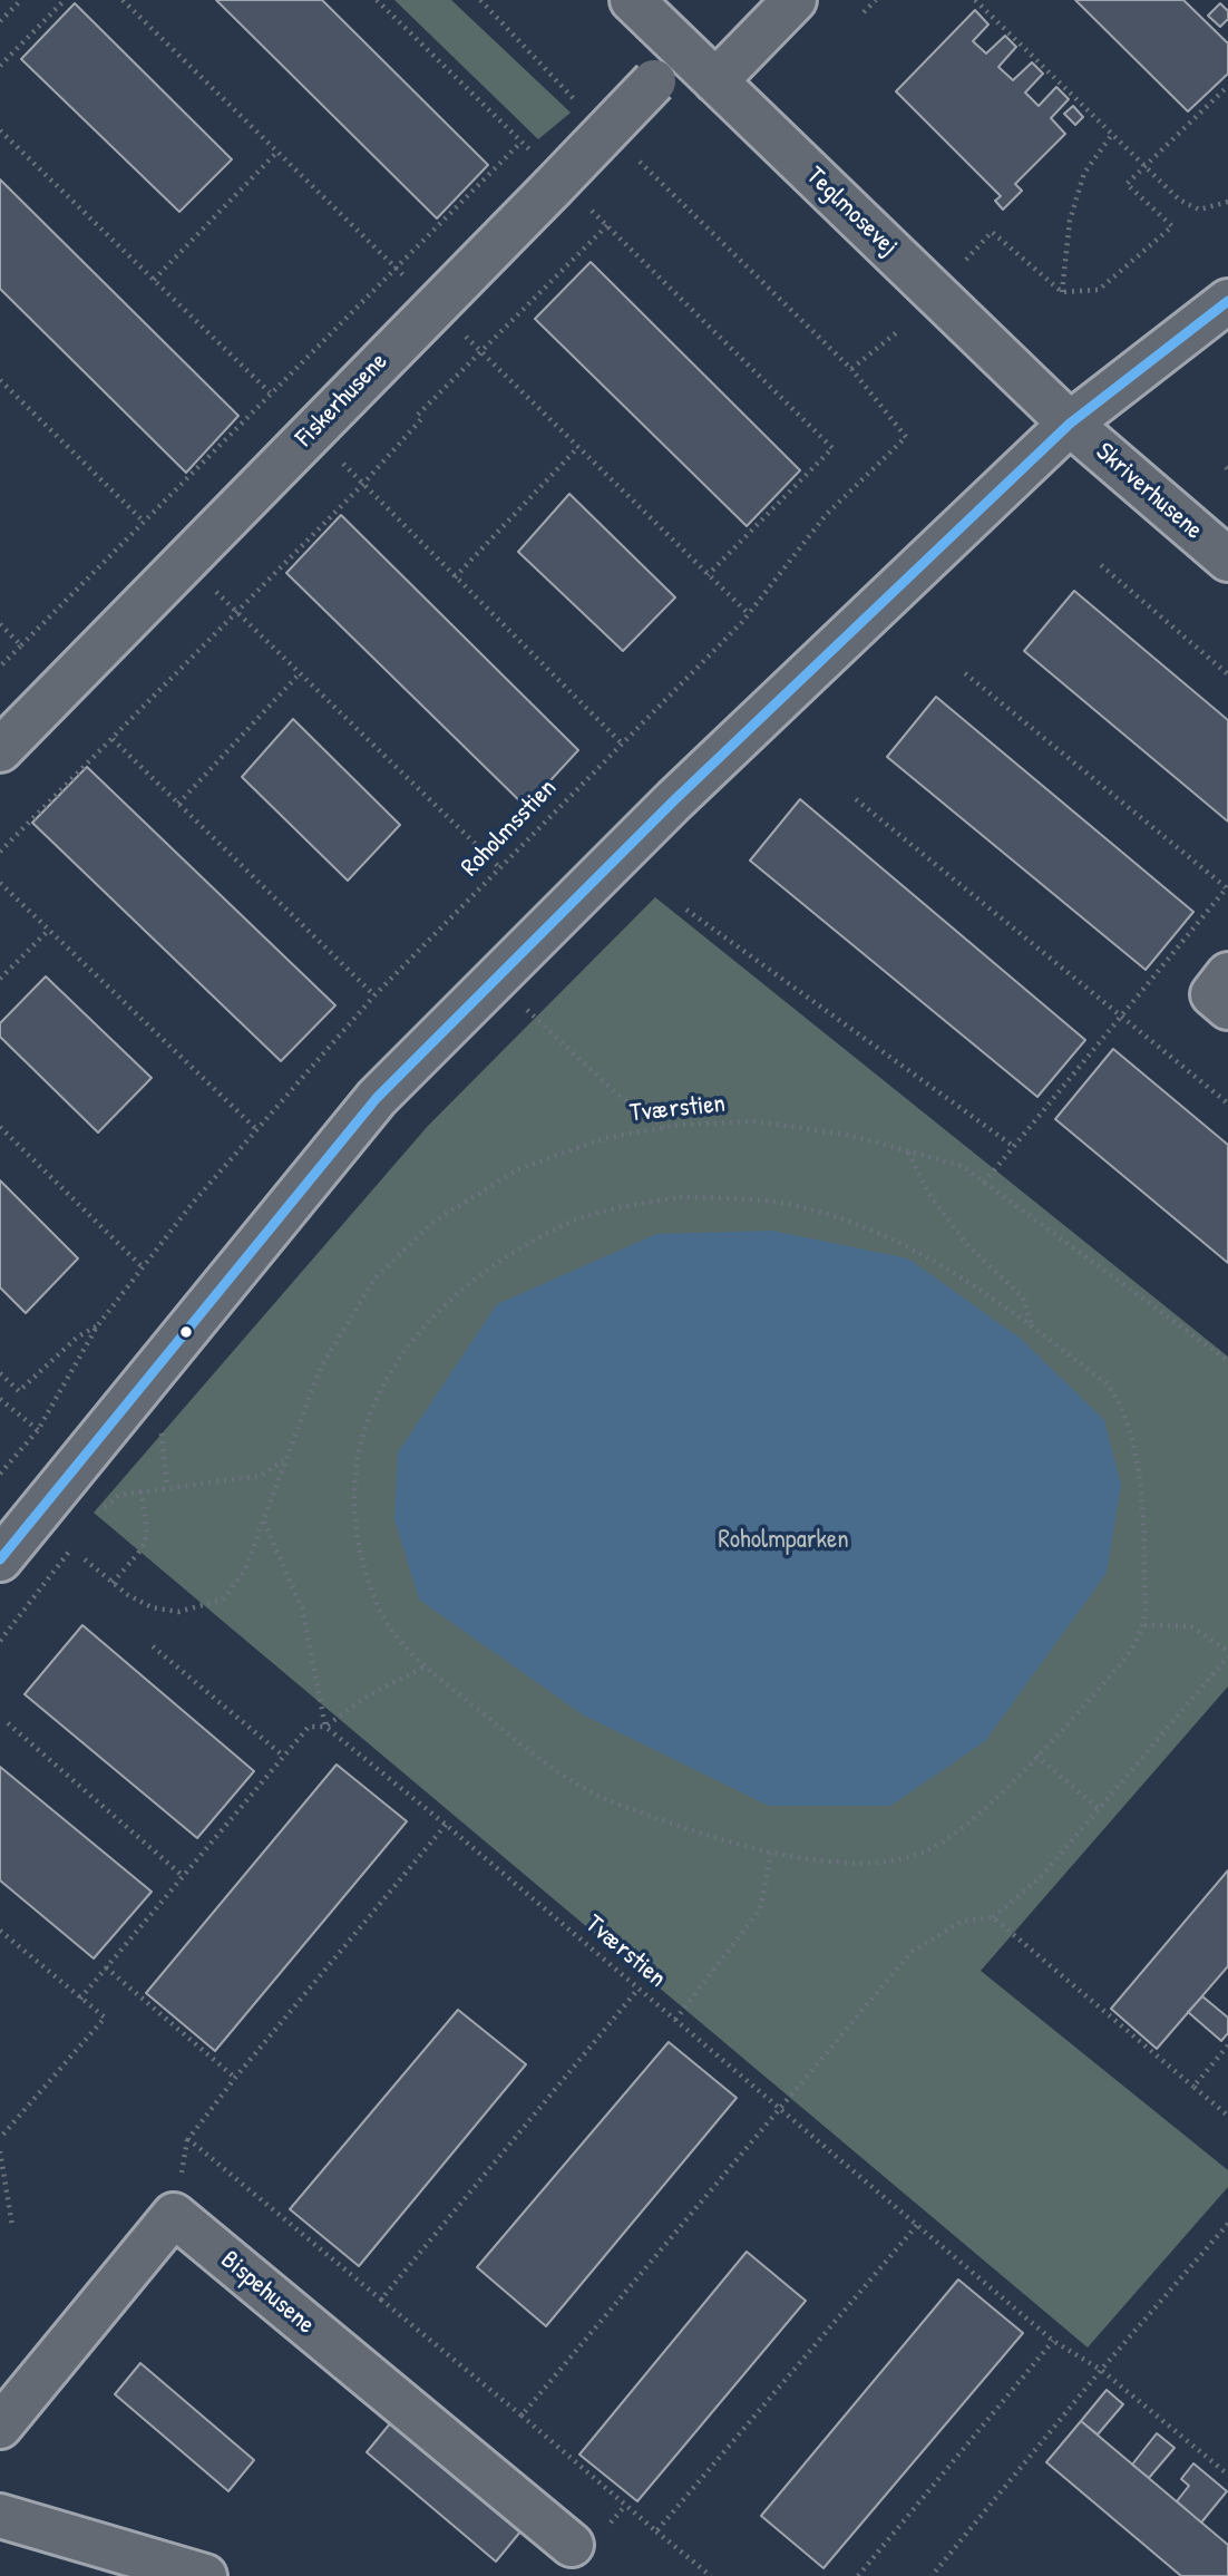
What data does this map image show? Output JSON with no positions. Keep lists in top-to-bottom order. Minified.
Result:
{"streets":{"street":["Teglmosevej","Fiskerhusene","Skriverhusene","Bispehusene"],"path":["Roholmsstien","Tværstien"]},"crossings":[["Teglmosevej","Fiskerhusene"],["Teglmosevej","Skriverhusene"]],"parks":["Roholmparken"]}
